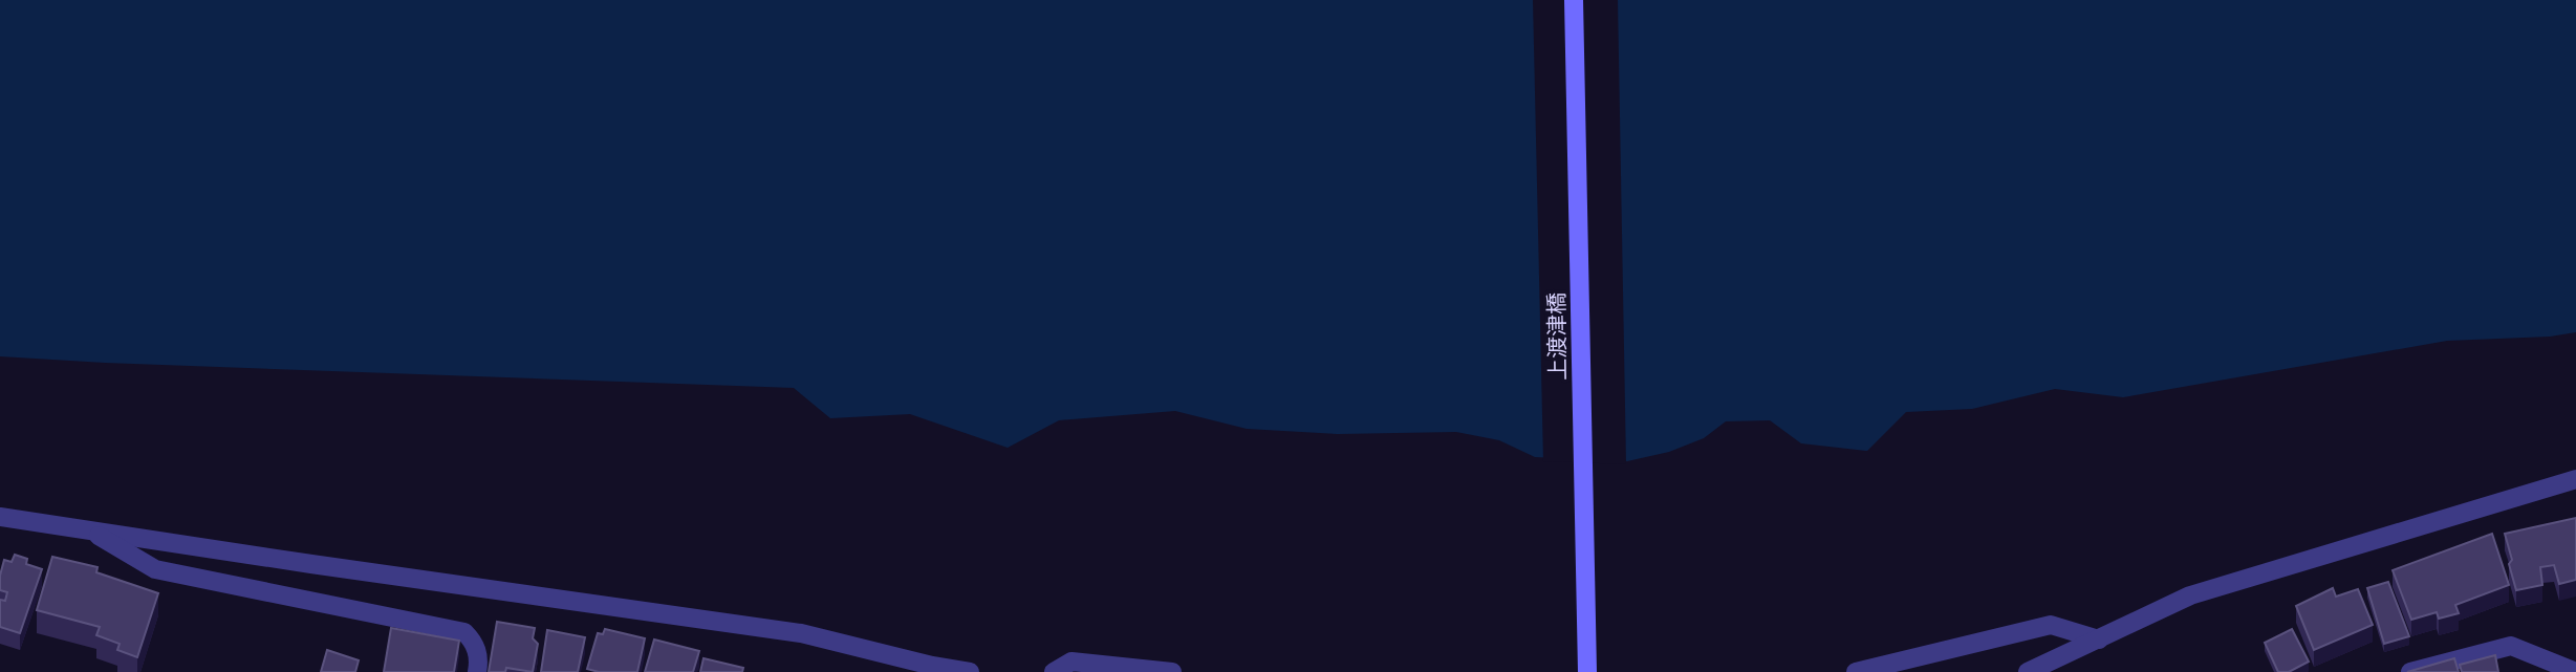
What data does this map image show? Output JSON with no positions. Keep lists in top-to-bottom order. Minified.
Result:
{"streets":{"main road":["上渡津橋"]}}
